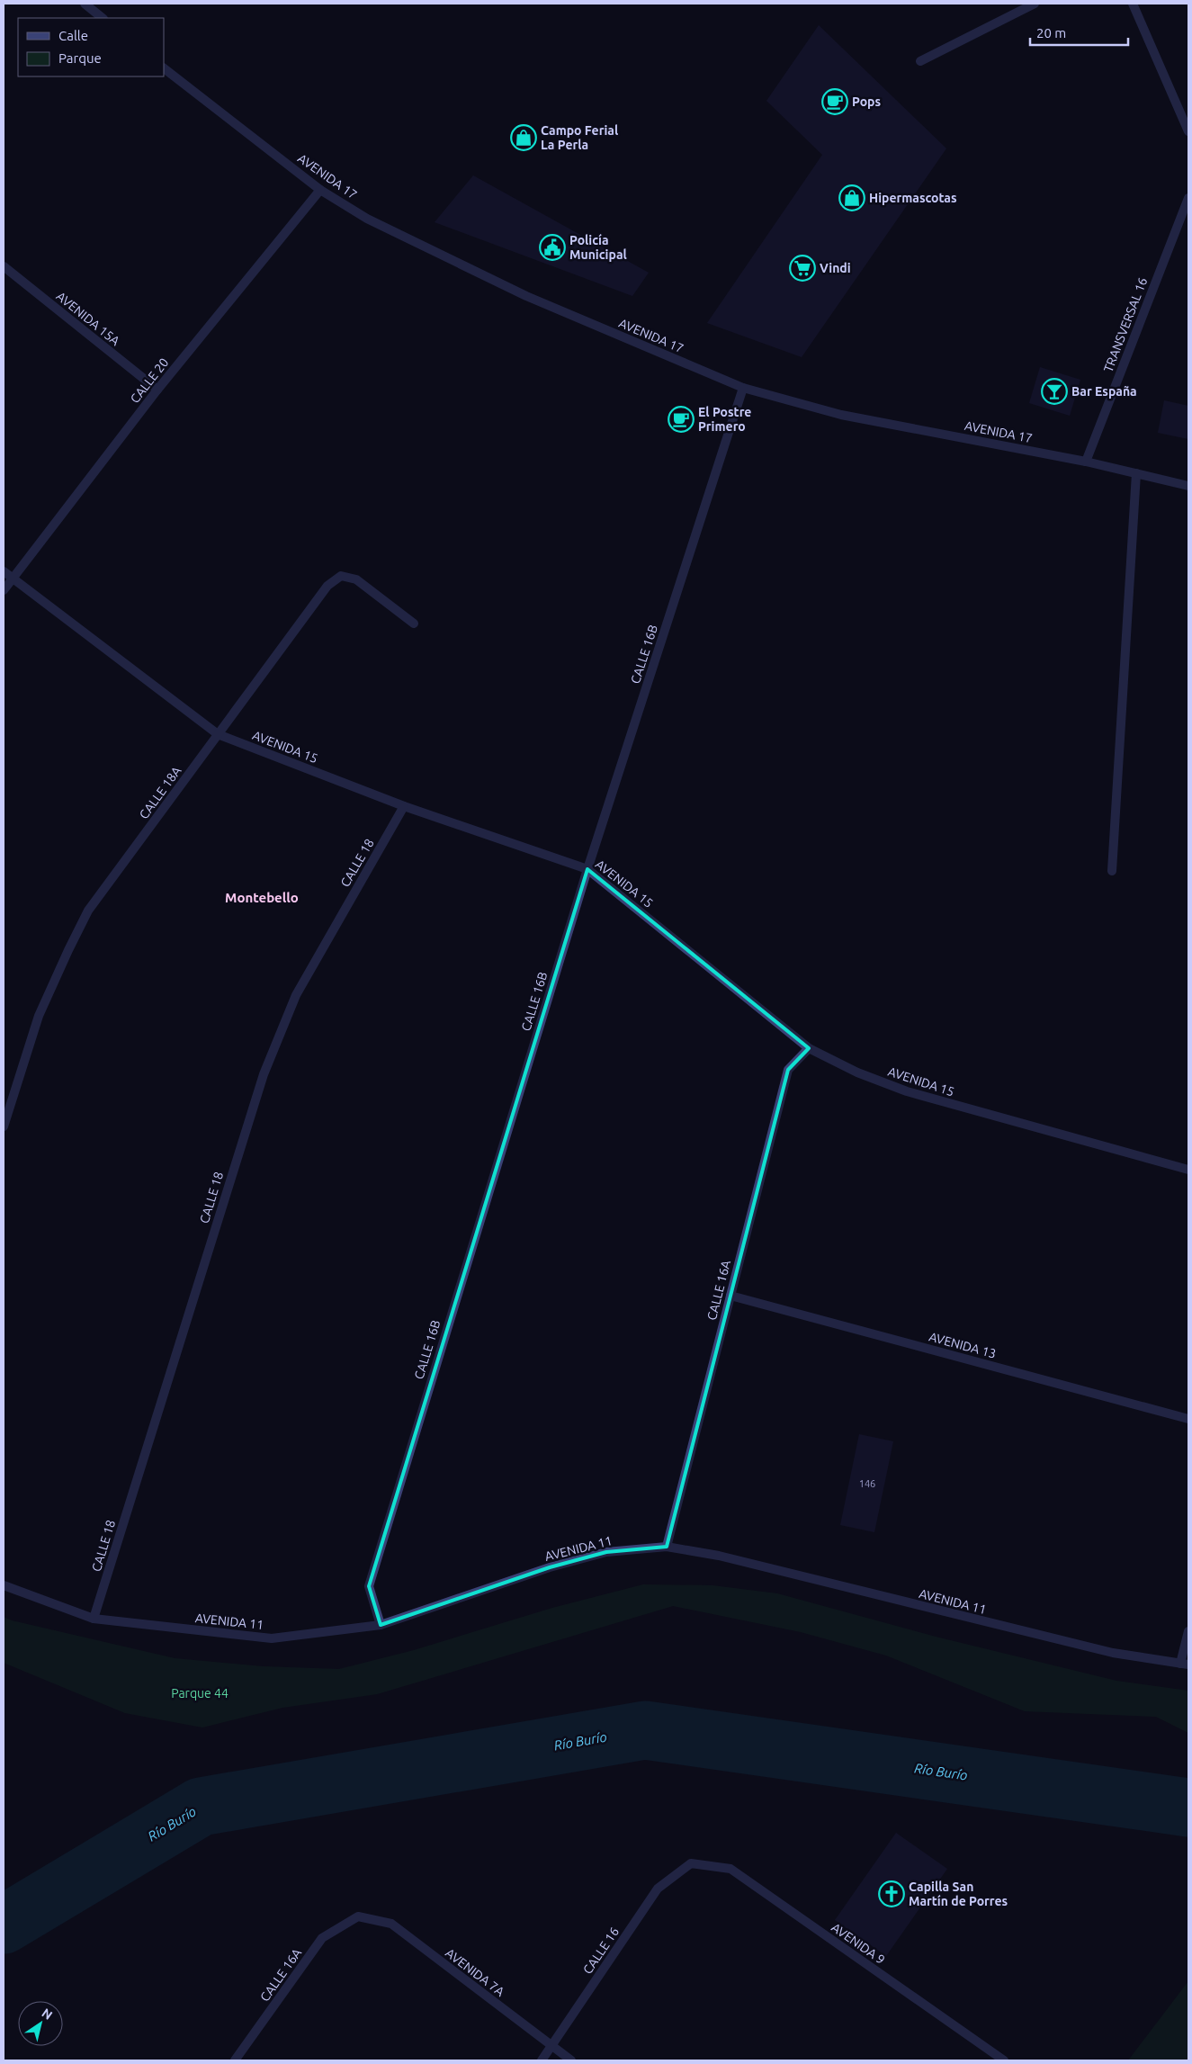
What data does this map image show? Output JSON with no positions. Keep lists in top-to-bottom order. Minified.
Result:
{"streets":{"street":["AVENIDA 17","AVENIDA 15A","TRANSVERSAL 16","CALLE 20","CALLE 16B","AVENIDA 15","CALLE 18A","CALLE 18","CALLE 16A","AVENIDA 13","AVENIDA 11","AVENIDA 9","CALLE 16","AVENIDA 7A"]},"crossings":[["AVENIDA 17","TRANSVERSAL 16"],["AVENIDA 17","CALLE 20"],["AVENIDA 17","CALLE 16B"],["AVENIDA 15A","CALLE 20"],["CALLE 20","AVENIDA 15"],["CALLE 16B","AVENIDA 15"],["CALLE 16B","AVENIDA 11"],["AVENIDA 15","CALLE 18A"],["AVENIDA 15","CALLE 18"],["AVENIDA 15","CALLE 16A"],["CALLE 18","AVENIDA 11"],["CALLE 16A","AVENIDA 13"],["CALLE 16A","AVENIDA 11"],["CALLE 16A","AVENIDA 7A"],["AVENIDA 9","CALLE 16"],["CALLE 16","AVENIDA 7A"]],"districts":["Montebello"],"water":["Río Burío"],"parks":["Parque 44"],"places":{"cafe":["Pops","El Postre Primero"],"shop":["Campo Ferial La Perla","Hipermascotas"],"public building":["Policía Municipal"],"supermarket":["Vindi"],"bar":["Bar España"],"church":["Capilla San Martín de Porres"]},"house_numbers":["146"],"legend":["Calle","Parque"],"scale_bar":"20 m","north":"top right"}
